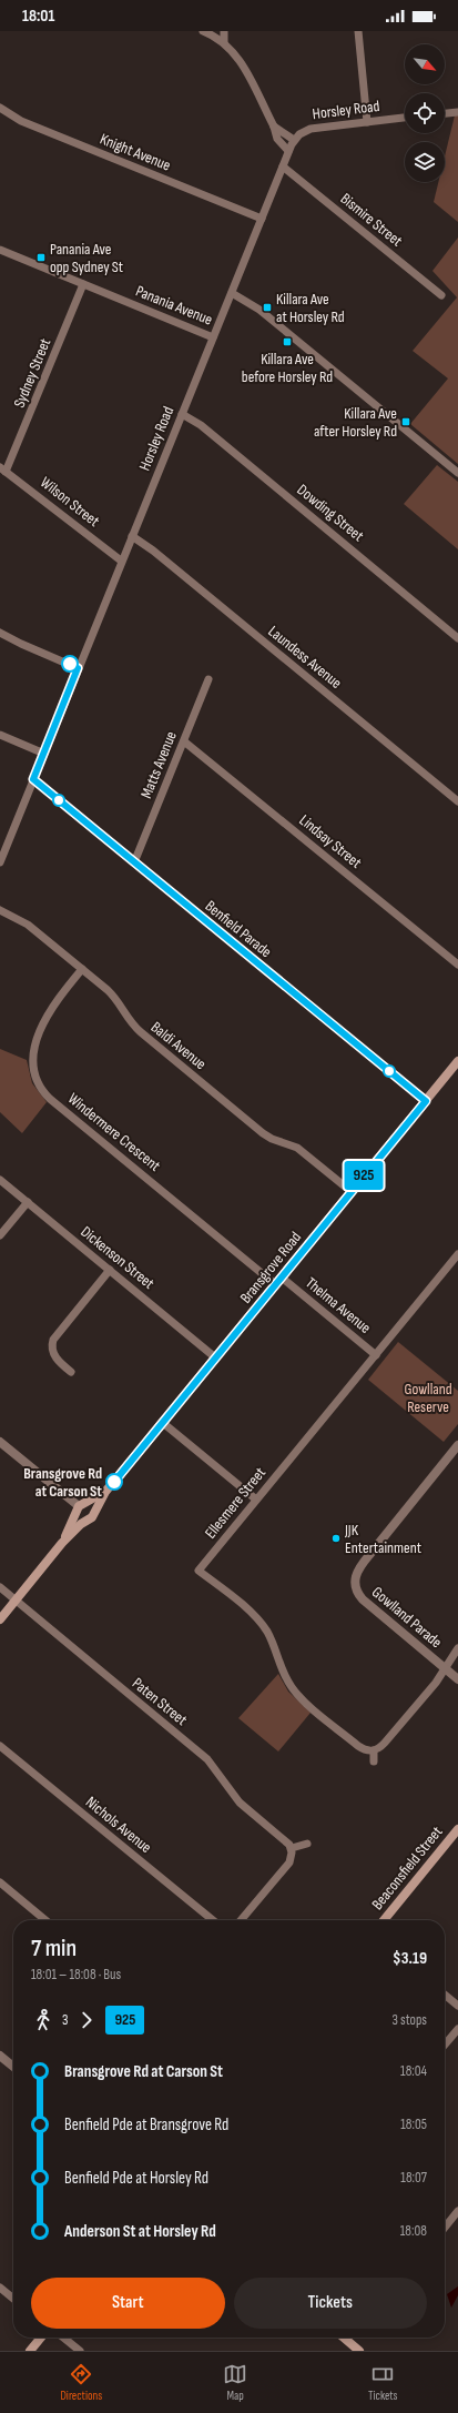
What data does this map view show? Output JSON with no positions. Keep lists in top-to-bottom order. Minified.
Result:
{"streets":{"main road":["Bransgrove Road","Beaconsfield Street"],"street":["Horsley Road","Knight Avenue","Bismire Street","Panania Avenue","Sydney Street","Wilson Street","Dowding Street","Laundess Avenue","Matts Avenue","Lindsay Street","Benfield Parade","Baldi Avenue","Windermere Crescent","Dickenson Street","Thelma Avenue","Ellesmere Street","Gowlland Parade","Paten Street","Nichols Avenue"]},"crossings":[["Horsley Road","Knight Avenue"],["Horsley Road","Bismire Street"],["Horsley Road","Panania Avenue"],["Horsley Road","Wilson Street"],["Horsley Road","Dowding Street"],["Horsley Road","Laundess Avenue"],["Horsley Road","Benfield Parade"],["Panania Avenue","Sydney Street"],["Sydney Street","Wilson Street"],["Matts Avenue","Lindsay Street"],["Matts Avenue","Benfield Parade"],["Benfield Parade","Bransgrove Road"],["Baldi Avenue","Windermere Crescent"],["Baldi Avenue","Bransgrove Road"],["Windermere Crescent","Bransgrove Road"],["Dickenson Street","Bransgrove Road"],["Bransgrove Road","Thelma Avenue"],["Bransgrove Road","Paten Street"],["Thelma Avenue","Ellesmere Street"]],"parks":["Gowlland Reserve"],"places":{"transit":["Panania Ave opp Sydney St","Killara Ave at Horsley Rd","Killara Ave before Horsley Rd","Killara Ave after Horsley Rd"],"other":["Bransgrove Rd at Carson St","JJK Entertainment"]},"lines":["bus line 925"],"north":"bottom right","page":{"status":"18:01","on_map":"925","heading":["7 min","18:01 – 18:08 · Bus","$3.19"],"legs":["3","925","3 stops"],"list":[{"name":"Bransgrove Rd at Carson St","value":"18:04"},{"name":"Benfield Pde at Bransgrove Rd","value":"18:05"},{"name":"Benfield Pde at Horsley Rd","value":"18:07"},{"name":"Anderson St at Horsley Rd","value":"18:08"}],"buttons":["Start","Tickets"],"tabs":["Directions","Map","Tickets"]}}
